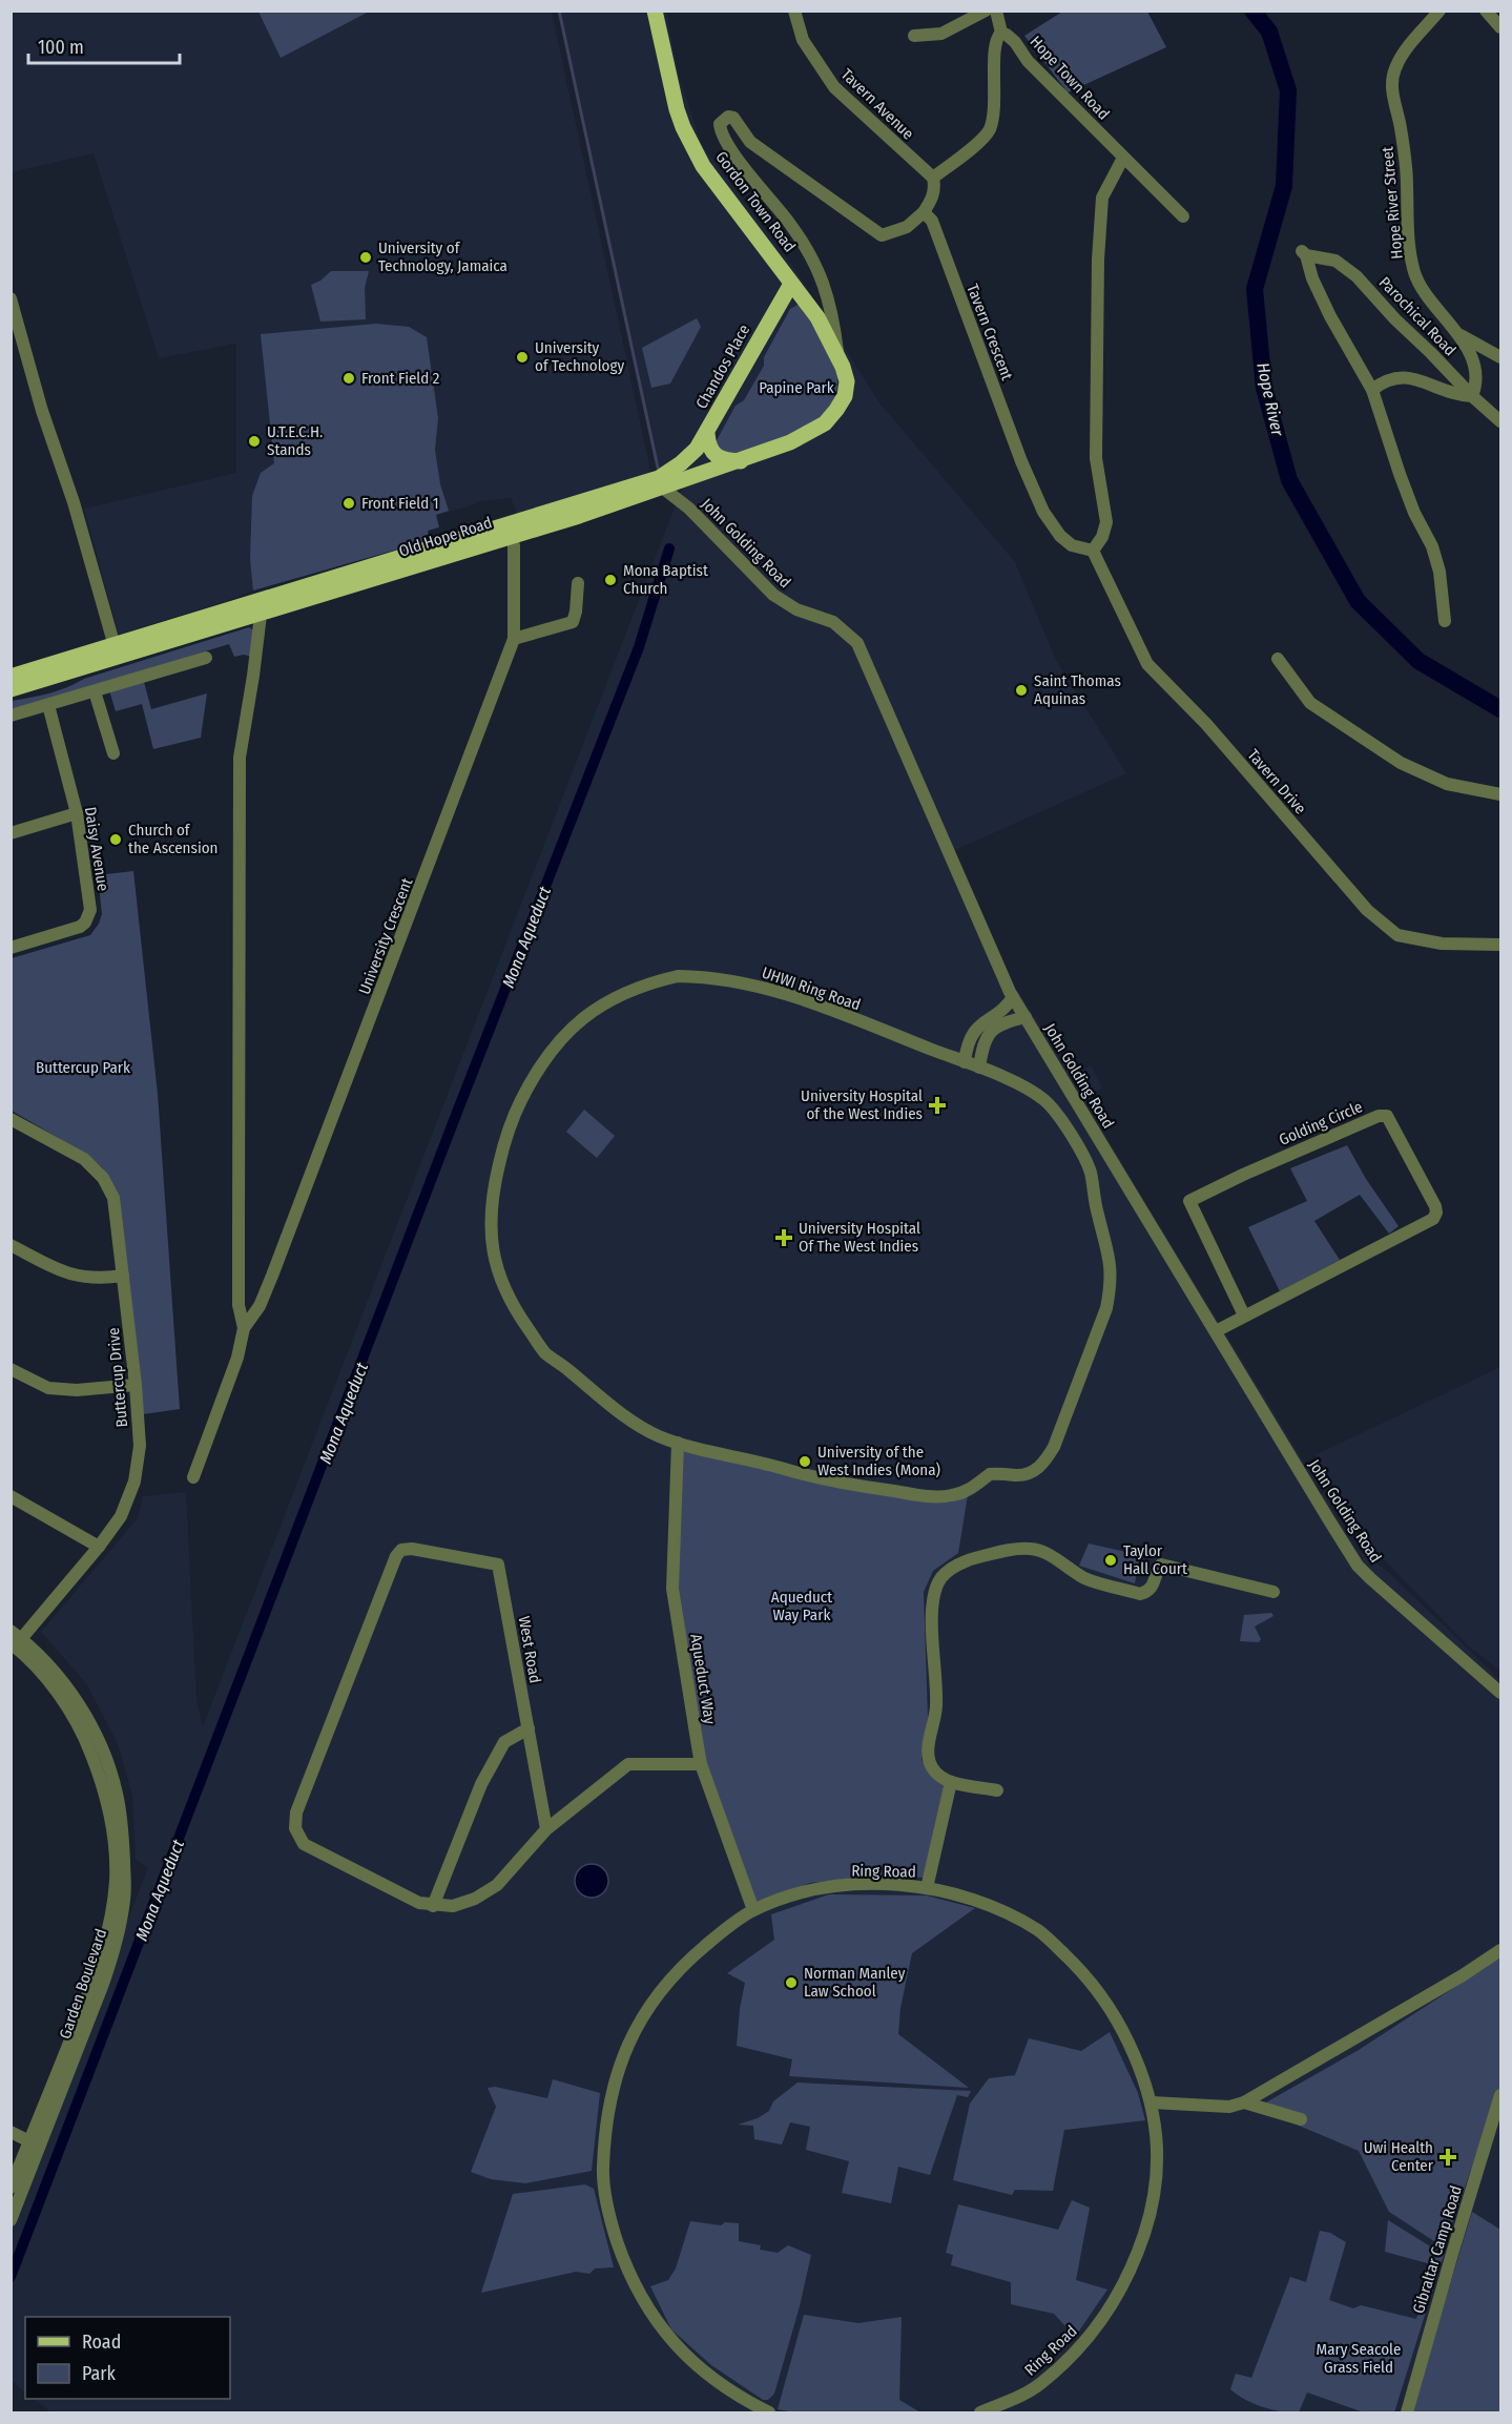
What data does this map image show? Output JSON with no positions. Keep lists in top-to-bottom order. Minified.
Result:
{"streets":{"main road":["Gordon Town Road","Chandos Place","Old Hope Road"],"street":["Hope Town Road","Tavern Avenue","Hope River Street","Parochical Road","Tavern Crescent","John Golding Road","Tavern Drive","Daisy Avenue","University Crescent","UHWI Ring Road","Golding Circle","Buttercup Drive","West Road","Aqueduct Way","Ring Road","Garden Boulevard","Gibraltar Camp Road"]},"crossings":[["Gordon Town Road","Chandos Place"],["Gordon Town Road","Old Hope Road"],["Hope River Street","Parochical Road"],["Tavern Crescent","Tavern Drive"],["Chandos Place","Old Hope Road"],["Old Hope Road","John Golding Road"],["Old Hope Road","University Crescent"],["John Golding Road","Golding Circle"],["UHWI Ring Road","Aqueduct Way"],["Buttercup Drive","Garden Boulevard"],["Aqueduct Way","Ring Road"]],"water":["Hope River","Mona Aqueduct"],"parks":["Papine Park","Buttercup Park","Aqueduct Way Park","Mary Seacole Grass Field"],"places":{"other":["University of Technology, Jamaica","University of Technology","Front Field 2","U.T.E.C.H. Stands","Front Field 1","Mona Baptist Church","Saint Thomas Aquinas","Church of the Ascension","University of the West Indies (Mona)","Taylor Hall Court","Norman Manley Law School"],"health":["University Hospital of the West Indies","University Hospital Of The West Indies","Uwi Health Center"]},"legend":["Road","Park"],"scale_bar":"100 m"}
